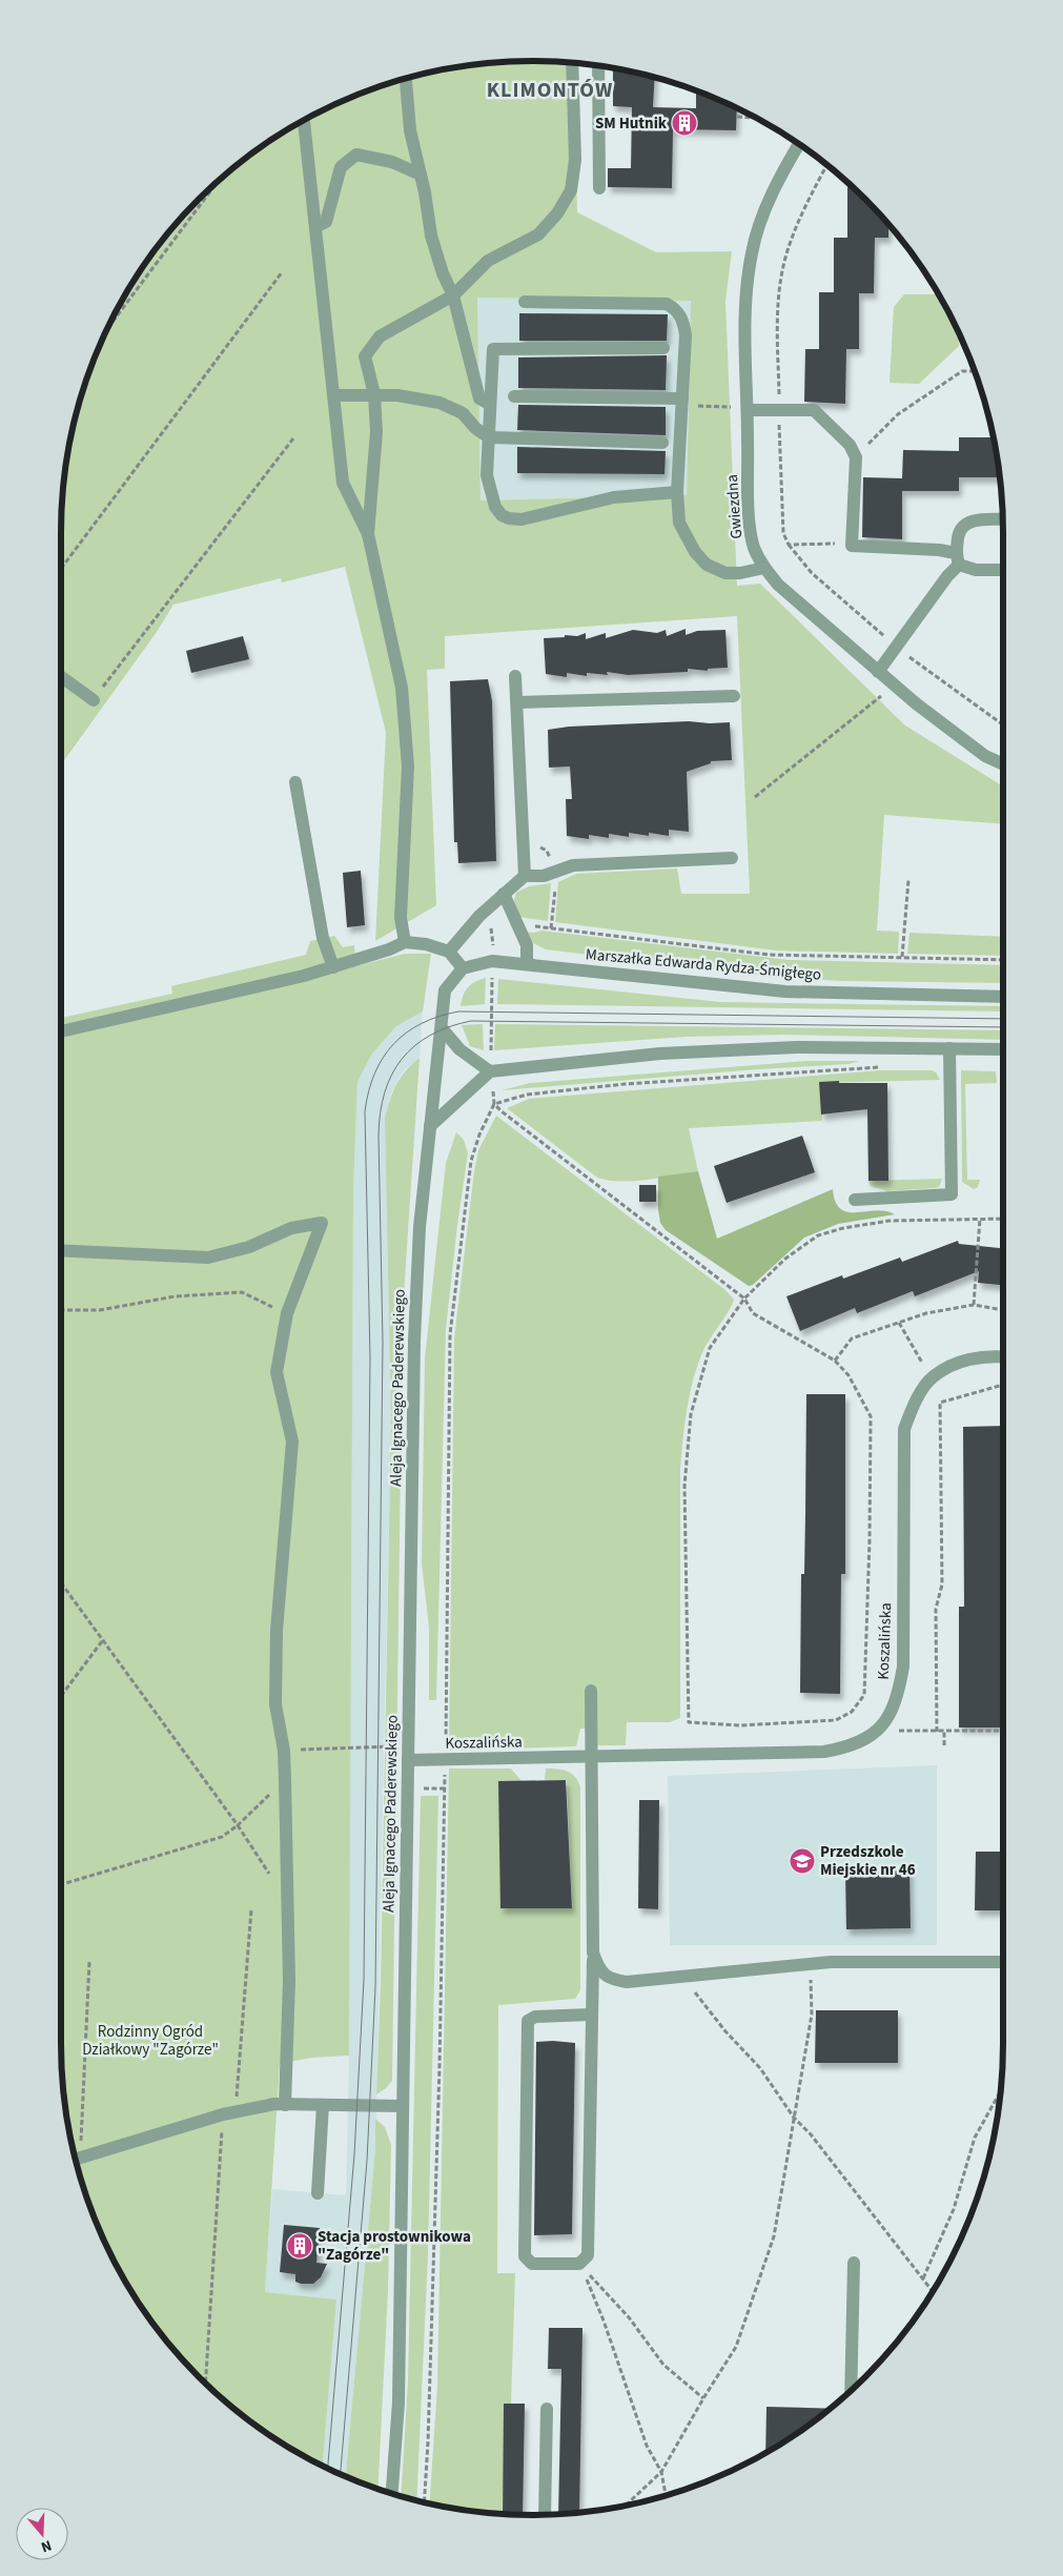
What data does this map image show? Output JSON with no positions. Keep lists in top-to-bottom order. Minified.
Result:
{"streets":{"street":["Gwiezdna","Marszałka Edwarda Rydza-Śmigłego","Aleja Ignacego Paderewskiego","Koszalińska"]},"crossings":[["Aleja Ignacego Paderewskiego","Koszalińska"]],"districts":["KLIMONTÓW"],"parks":["Rodzinny Ogród Działkowy \"Zagórze\""],"places":{"building":["SM Hutnik","Stacja prostownikowa \"Zagórze\""],"school or university":["Przedszkole Miejskie nr 46"]},"north":"bottom"}
